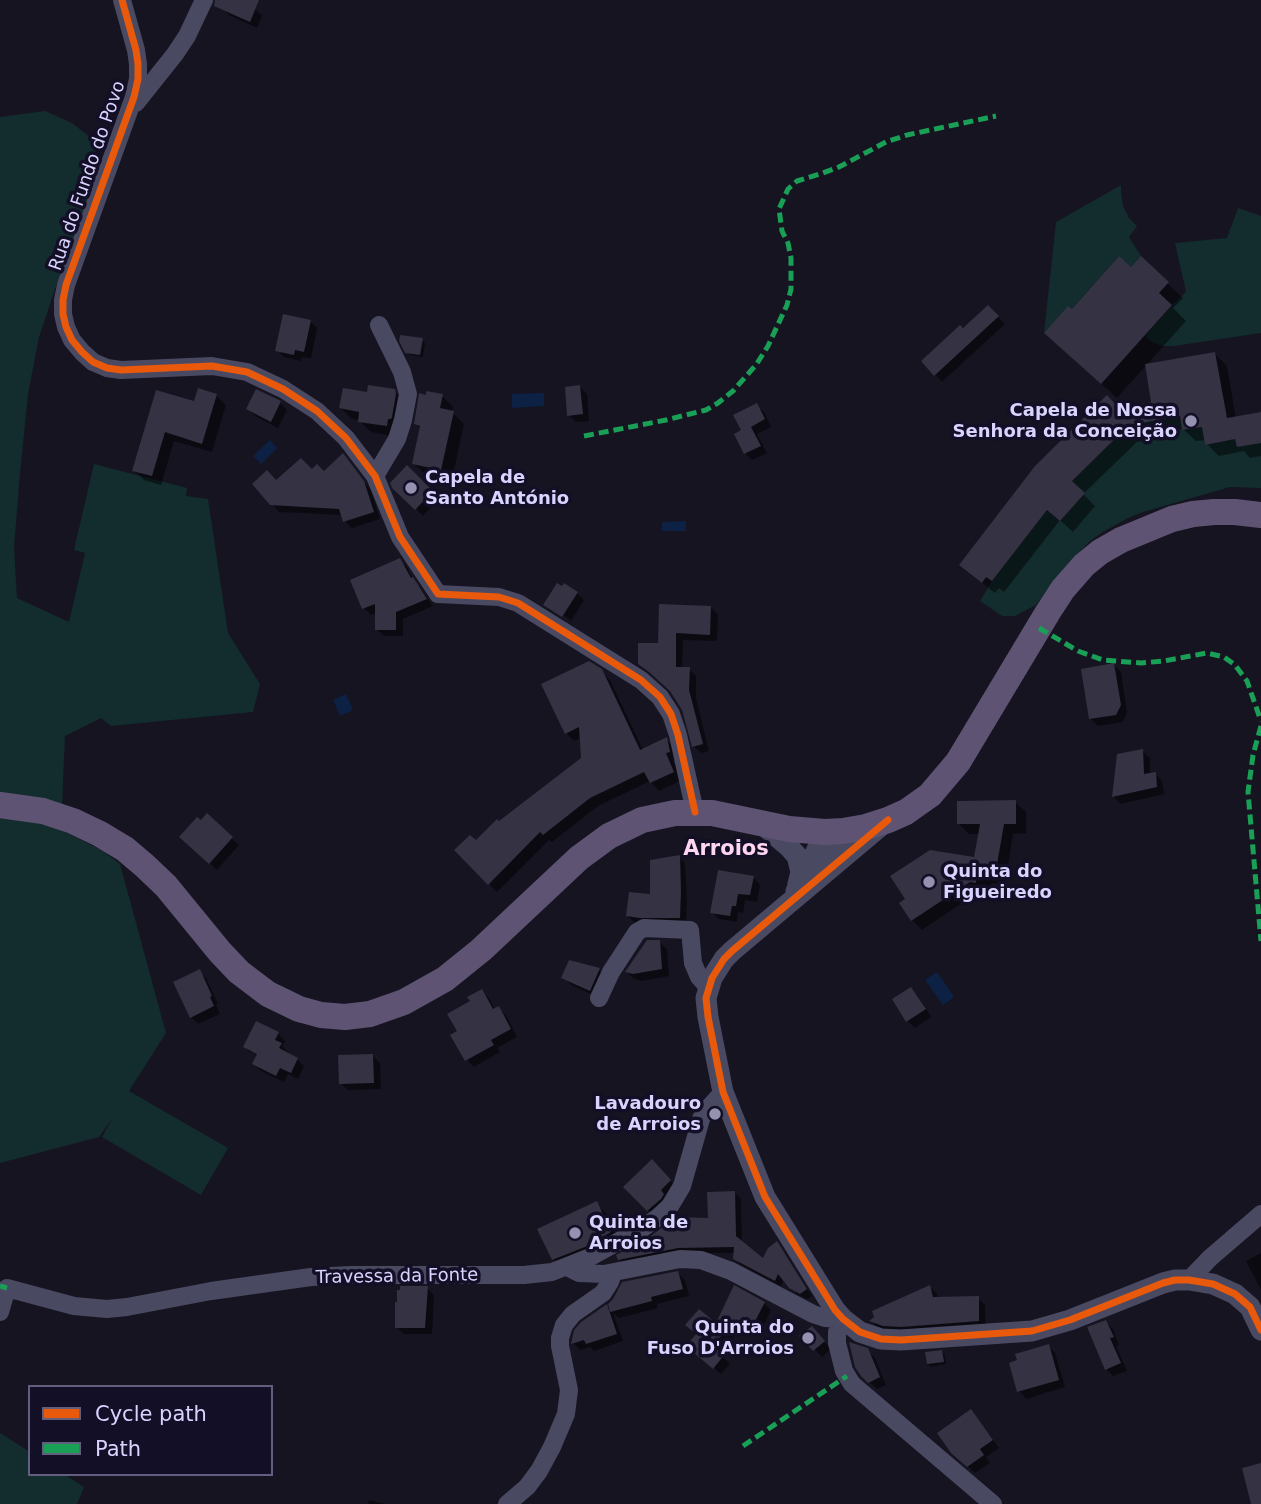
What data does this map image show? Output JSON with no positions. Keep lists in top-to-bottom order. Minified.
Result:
{"streets":{"street":["Rua do Fundo do Povo","Travessa da Fonte"]},"districts":["Arroios"],"places":["Capela de Nossa Senhora da Conceição","Capela de Santo António","Quinta do Figueiredo","Lavadouro de Arroios","Quinta de Arroios","Quinta do Fuso D'Arroios"],"legend":["Cycle path","Path"]}
